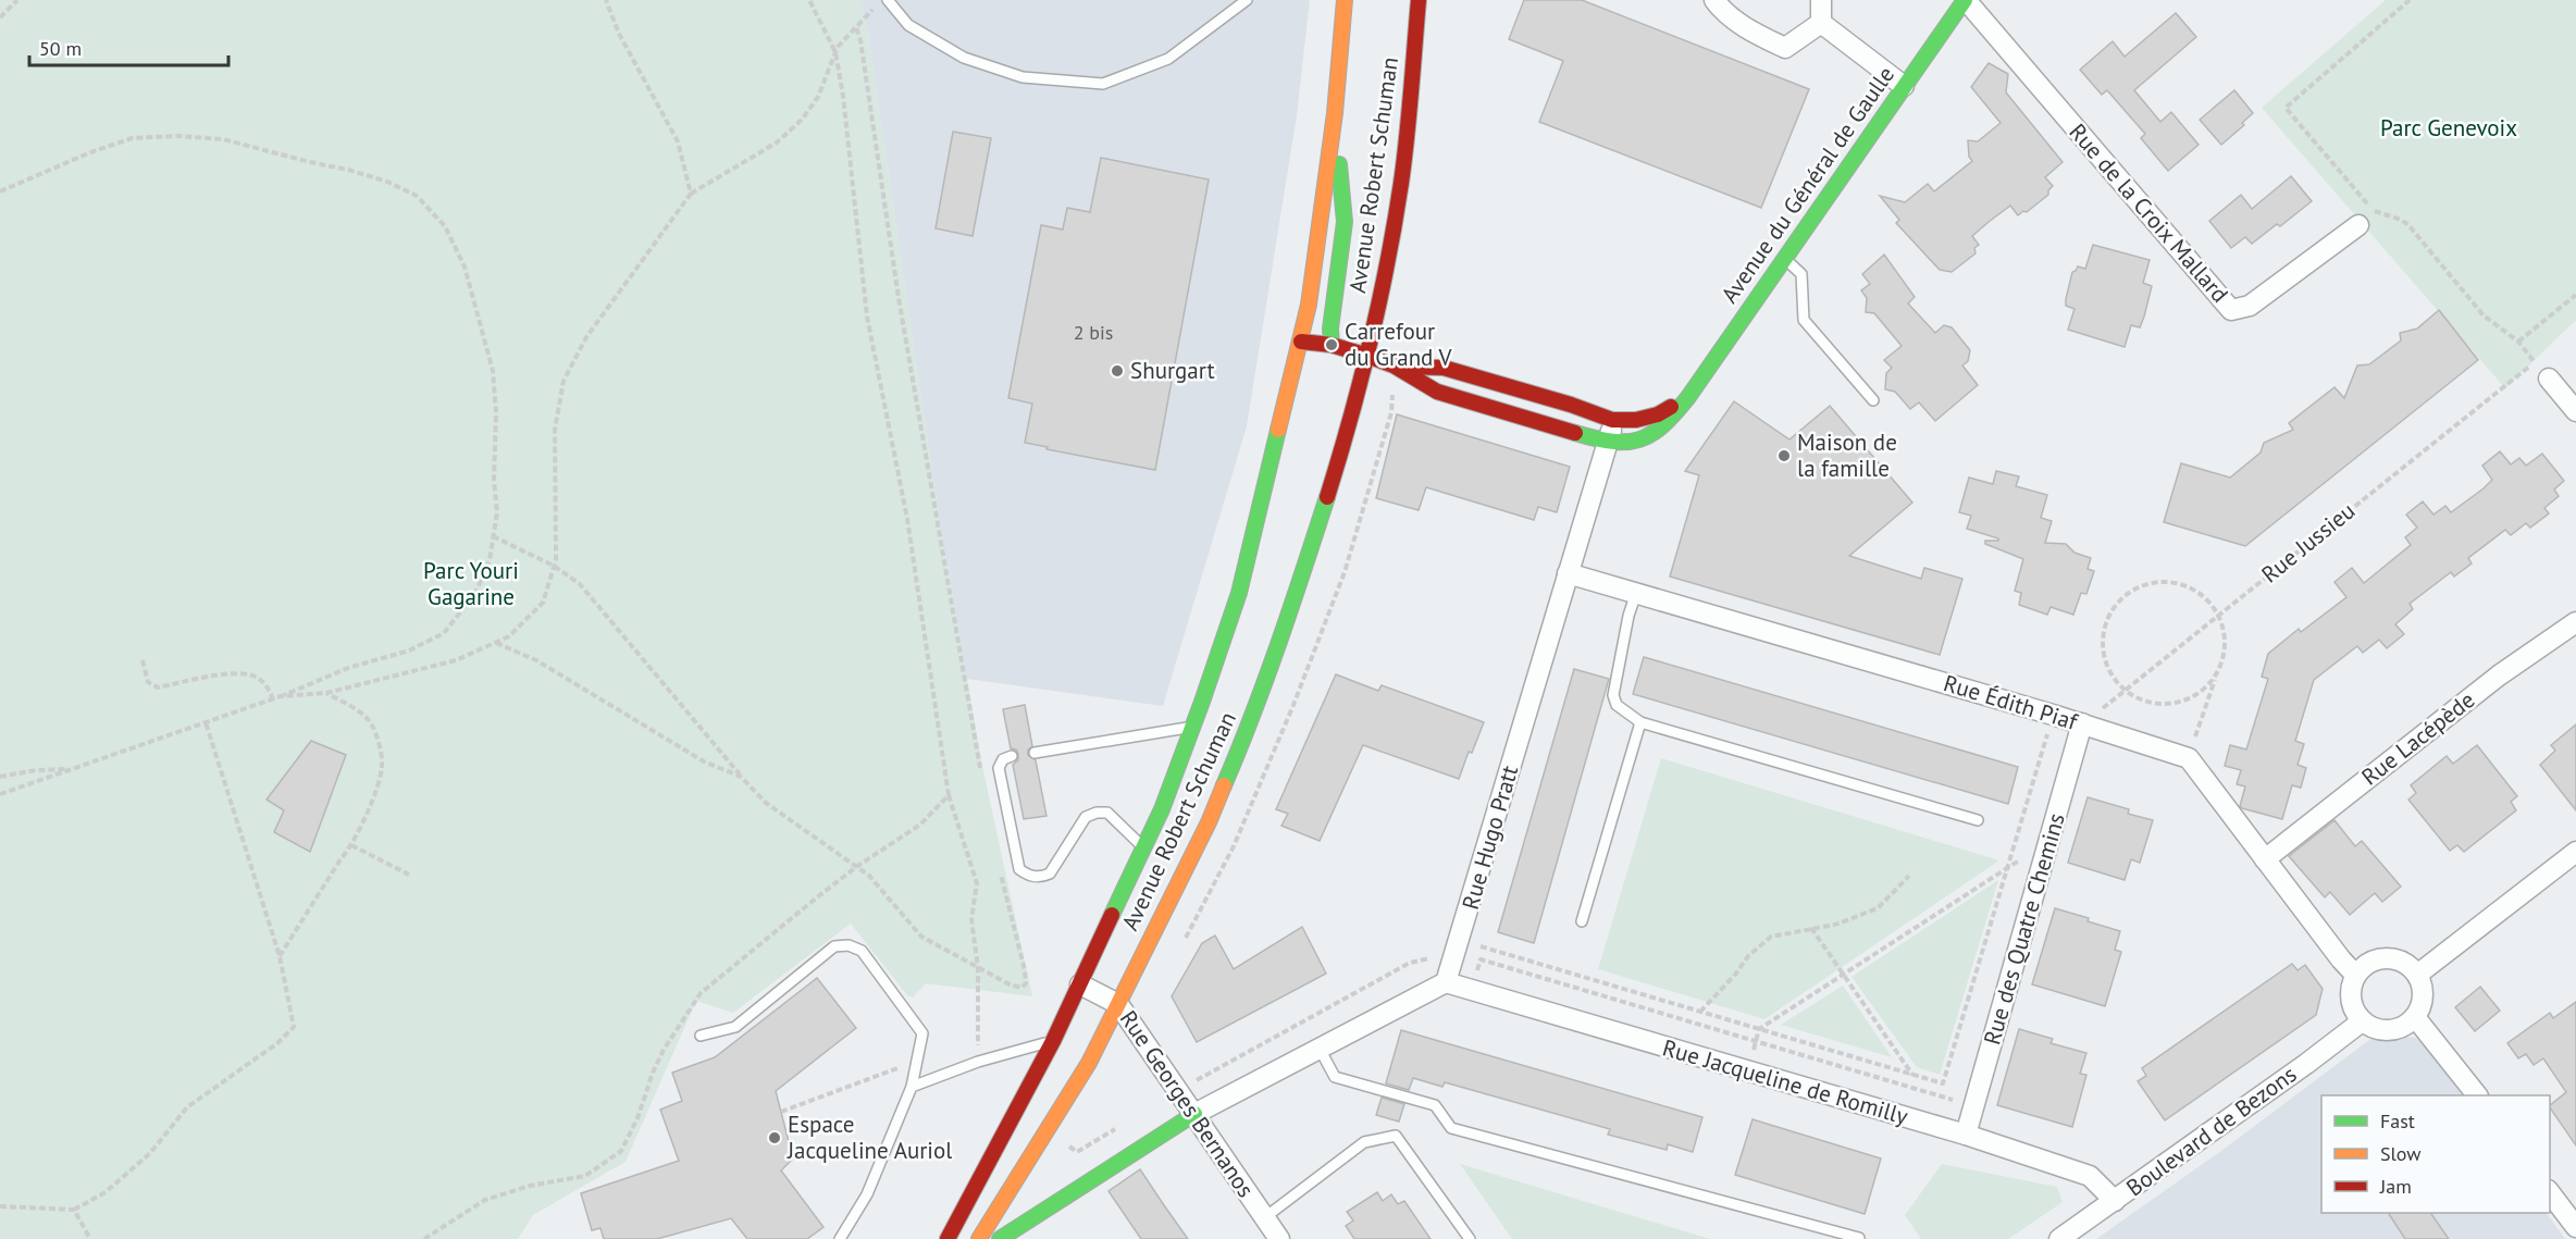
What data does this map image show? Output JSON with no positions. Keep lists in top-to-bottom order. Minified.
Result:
{"streets":{"main road":["Avenue Robert Schuman","Avenue du Général de Gaulle"],"street":["Rue de la Croix Mallard","Rue Édith Piaf","Rue Lacépède","Rue Hugo Pratt","Rue des Quatre Chemins","Rue Jacqueline de Romilly","Rue Georges Bernanos","Boulevard de Bezons"],"path":["Rue Jussieu"]},"crossings":[["Avenue Robert Schuman","Avenue du Général de Gaulle"],["Avenue Robert Schuman","Rue Georges Bernanos"],["Avenue du Général de Gaulle","Rue de la Croix Mallard"],["Avenue du Général de Gaulle","Rue Hugo Pratt"],["Rue Jussieu","Rue Édith Piaf"],["Rue Jussieu","Rue des Quatre Chemins"],["Rue Édith Piaf","Rue Hugo Pratt"],["Rue Édith Piaf","Rue des Quatre Chemins"],["Rue Hugo Pratt","Rue Jacqueline de Romilly"],["Rue des Quatre Chemins","Rue Jacqueline de Romilly"],["Rue Jacqueline de Romilly","Boulevard de Bezons"]],"parks":["Parc Genevoix","Parc Youri Gagarine"],"places":["Carrefour du Grand V","Shurgart","Maison de la famille","Espace Jacqueline Auriol"],"house_numbers":["2 bis"],"legend":["Fast","Slow","Jam"],"scale_bar":"50 m"}
